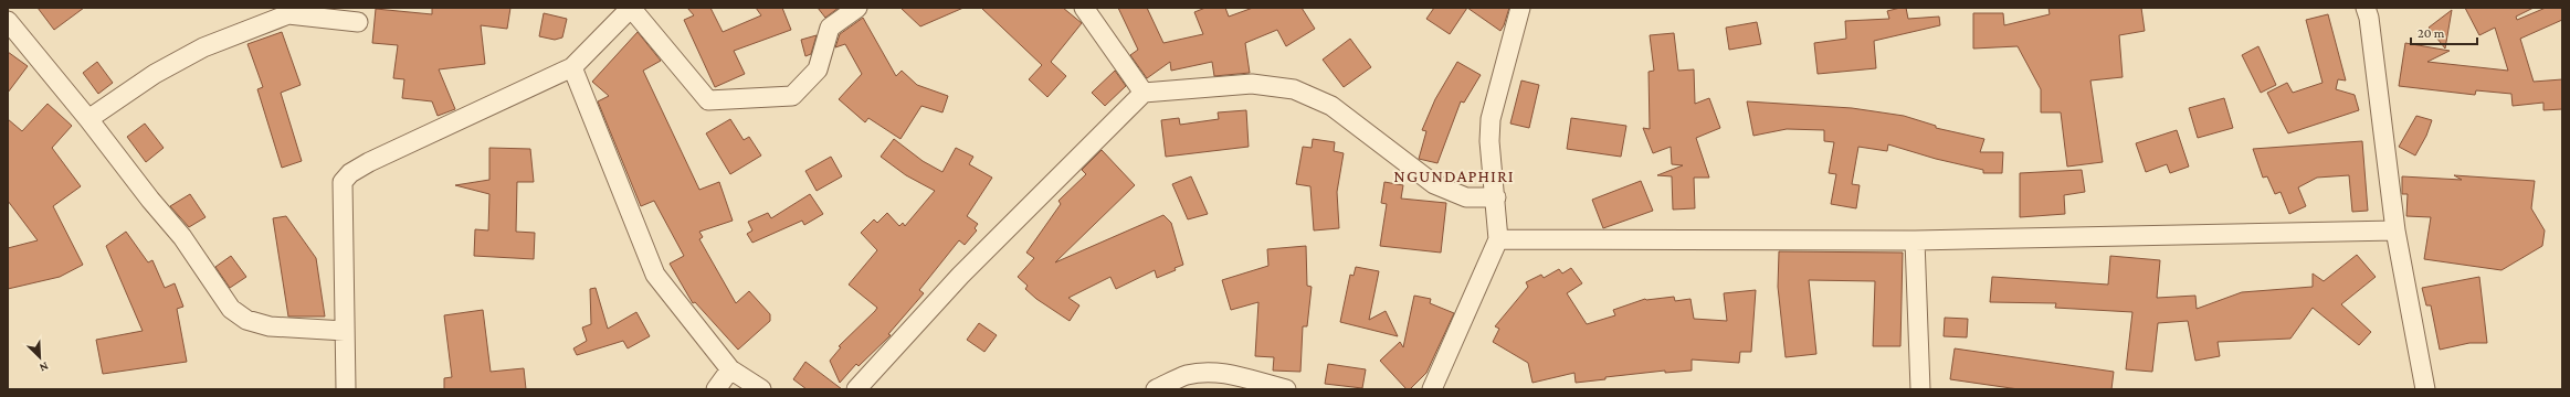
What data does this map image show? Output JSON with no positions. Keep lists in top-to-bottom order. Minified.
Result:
{"districts":["NGUNDAPHIRI"],"scale_bar":"20 m","north":"bottom right"}
